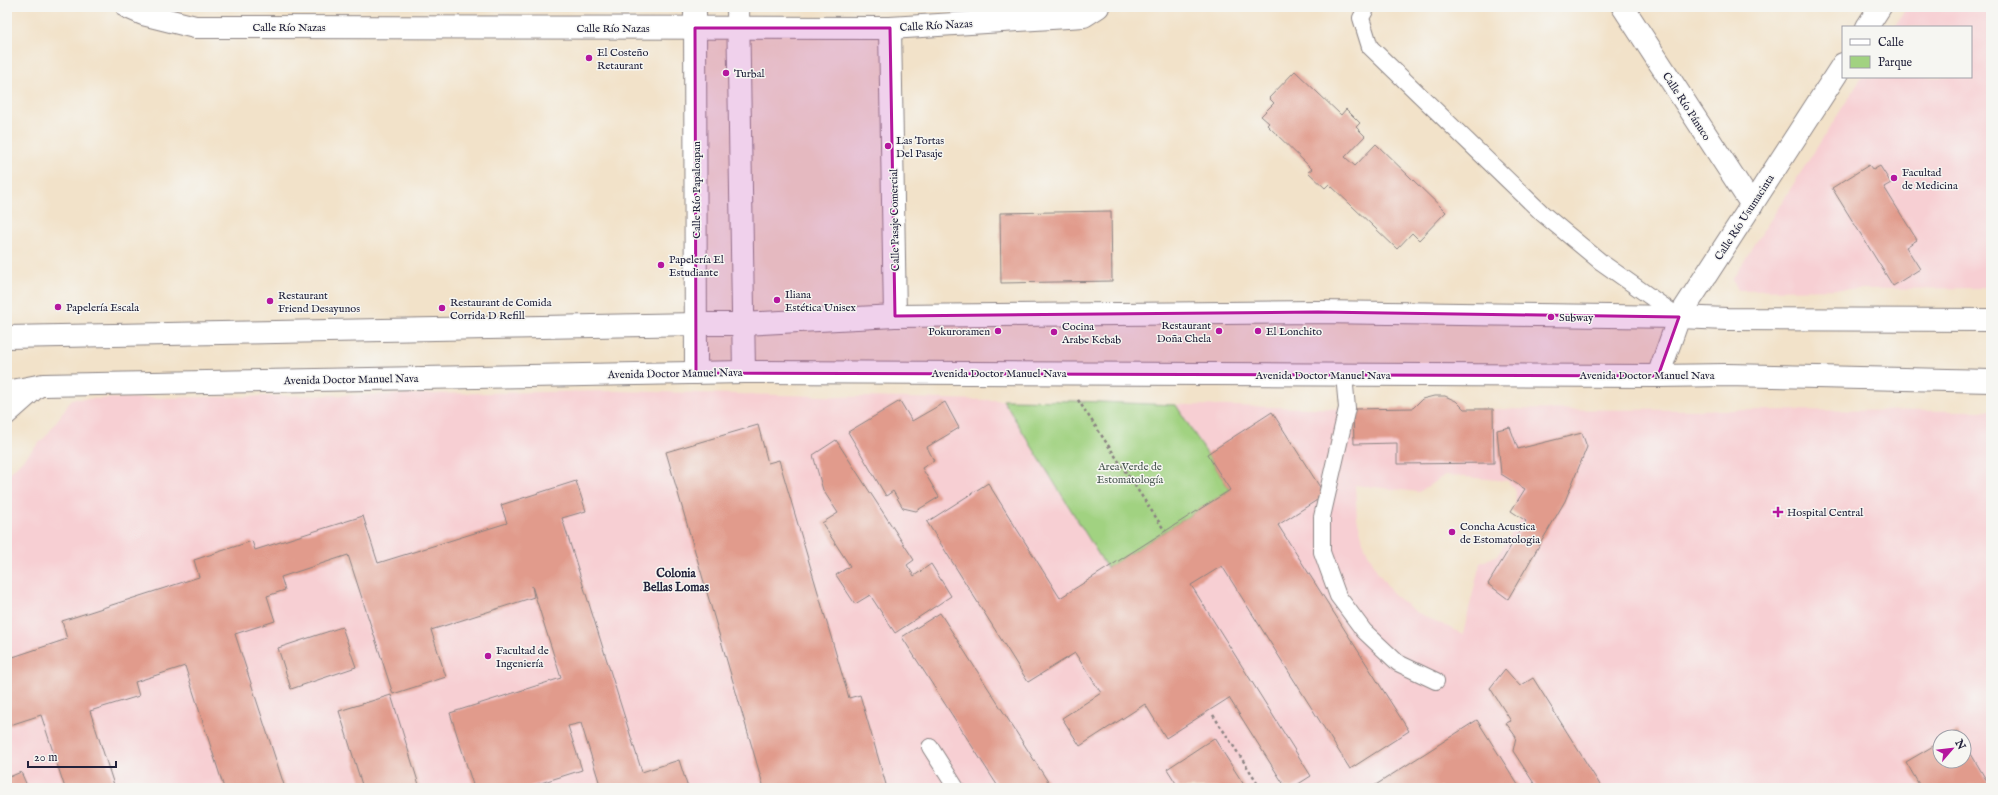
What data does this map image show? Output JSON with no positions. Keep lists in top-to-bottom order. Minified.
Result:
{"streets":{"main road":["Calle Río Nazas","Calle Río Pánuco","Calle Río Papaloapan","Calle Río Usumacinta","Calle Pasaje Comercial","Avenida Doctor Manuel Nava"]},"crossings":[["Calle Río Nazas","Calle Río Papaloapan"],["Calle Río Nazas","Calle Pasaje Comercial"],["Calle Río Pánuco","Calle Río Usumacinta"],["Calle Río Papaloapan","Avenida Doctor Manuel Nava"],["Calle Río Usumacinta","Avenida Doctor Manuel Nava"]],"districts":["Colonia Bellas Lomas"],"parks":["Area Verde de Estomatología"],"places":{"other":["El Costeño Retaurant","Turbal","Las Tortas Del Pasaje","Facultad de Medicina","Papelería El Estudiante","Iliana Estética Unisex","Restaurant Friend Desayunos","Papelería Escala","Restaurant de Comida Corrida D Refill","Subway","Pokuroramen","Restaurant Doña Chela","El Lonchito","Cocina Arabe Kebab","Concha Acustica de Estomatologia","Facultad de Ingeniería"],"health":["Hospital Central"]},"legend":["Calle","Parque"],"scale_bar":"20 m","north":"top right"}
